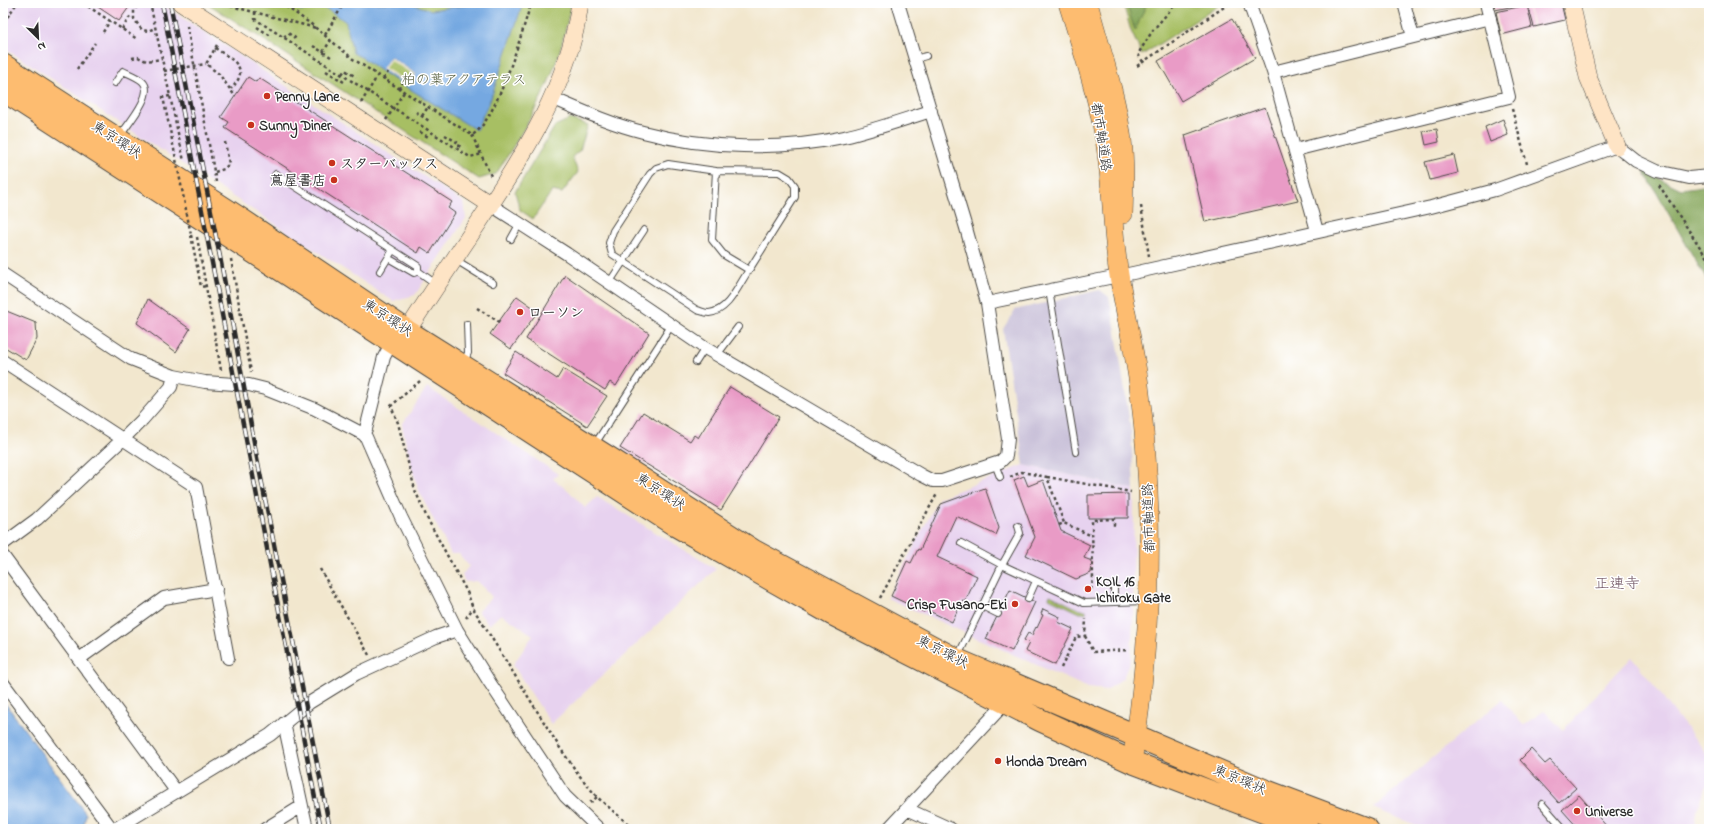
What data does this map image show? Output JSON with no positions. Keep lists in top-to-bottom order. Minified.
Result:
{"streets":{"highway":["東京環状"],"main road":["都市軸道路"]},"crossings":[["都市軸道路","東京環状"]],"districts":["正連寺"],"parks":["柏の葉アクアテラス"],"places":["Penny Lane","Sunny Diner","スターバックス","蔦屋書店","ローソン","KOIL 16 Ichiroku Gate","Crisp Fusano-Eki","Honda Dream","Universe"],"north":"bottom right"}
